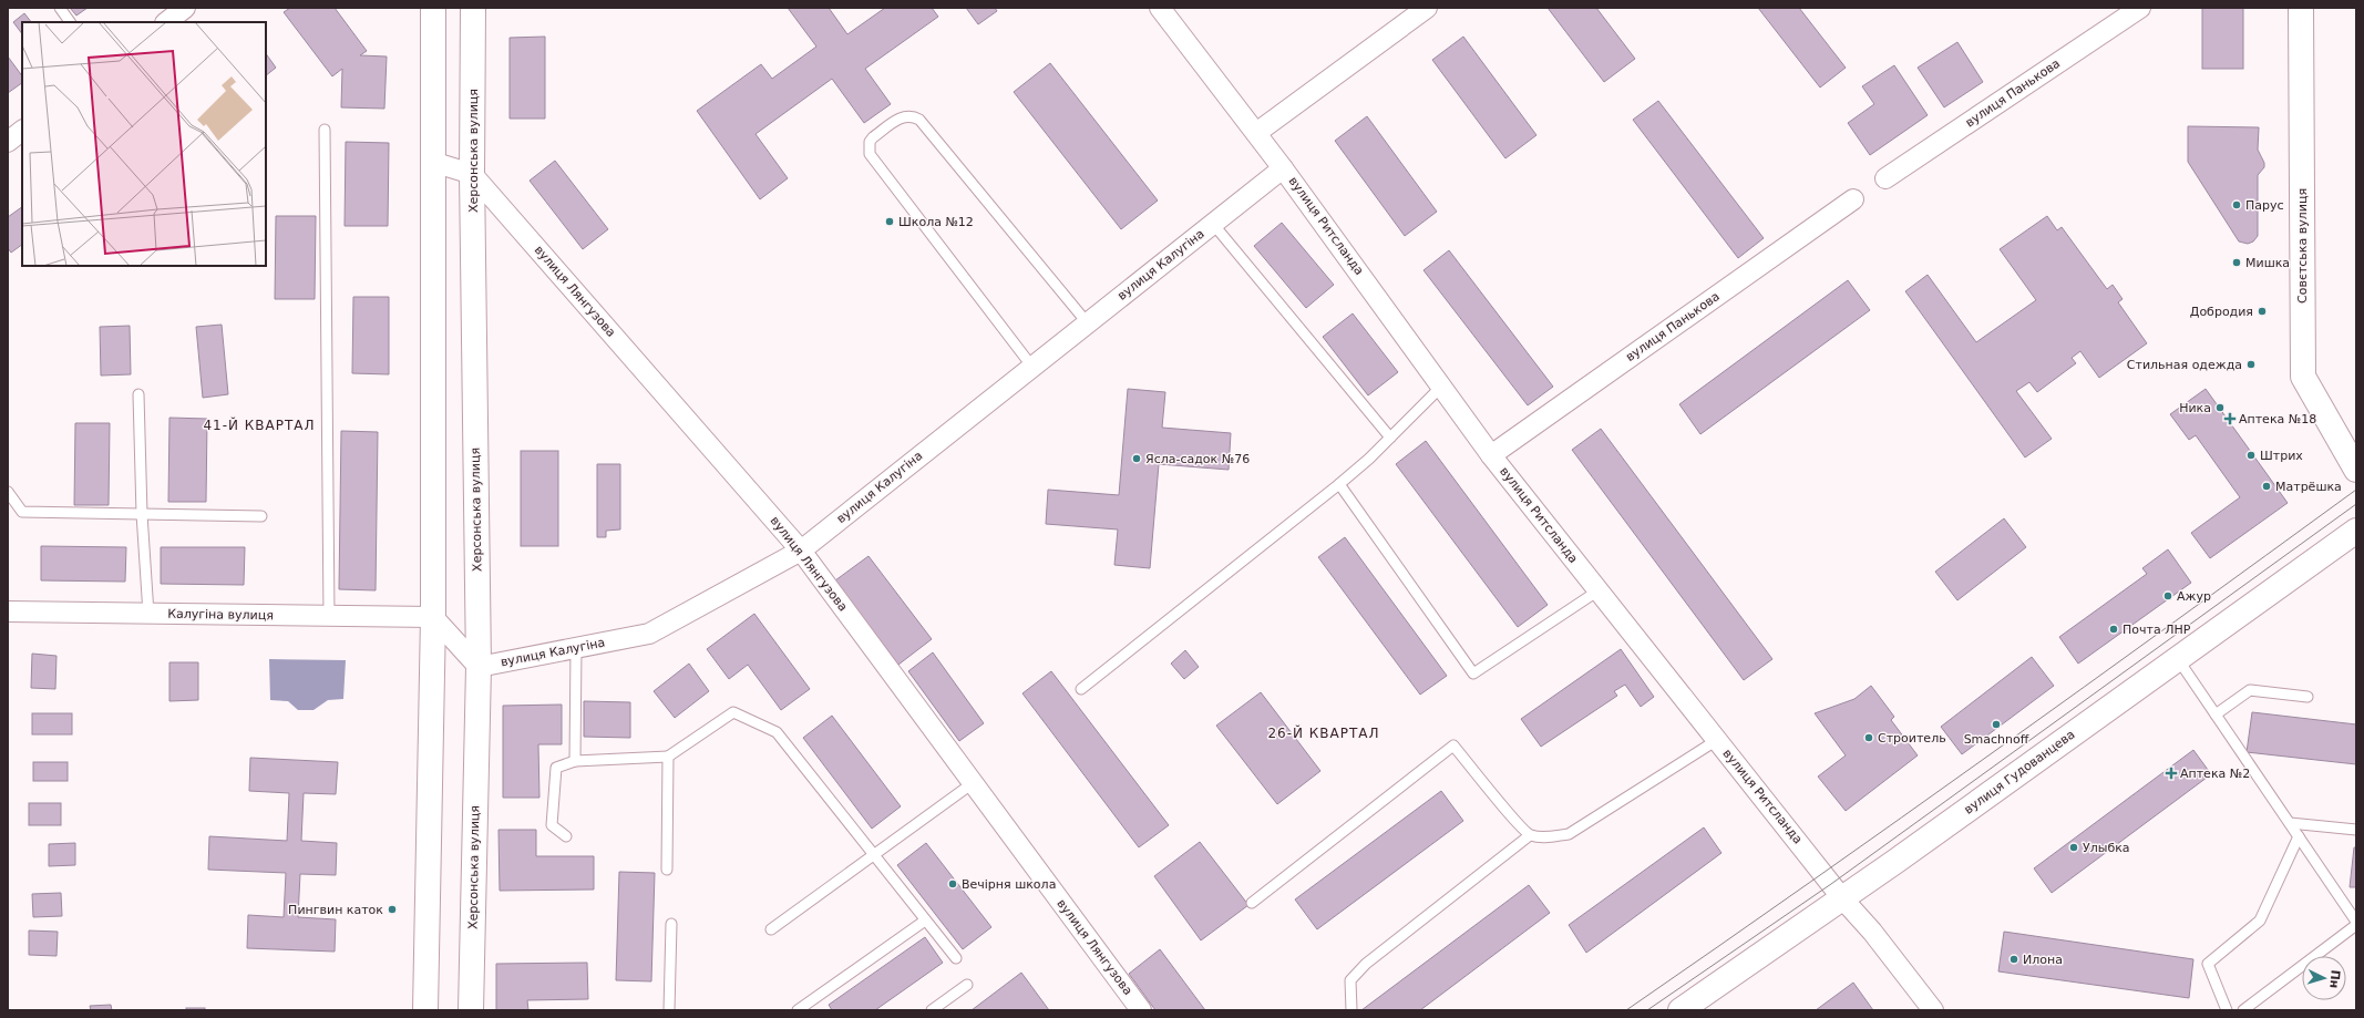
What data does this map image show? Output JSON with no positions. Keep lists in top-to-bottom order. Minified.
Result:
{"streets":{"street":["вулиця Панькова","Херсонська вулиця","вулиця Ритсланда","Совєтська вулиця","вулиця Калугіна","вулиця Лянгузова","Калугіна вулиця","вулиця Гудованцева"]},"crossings":[["вулиця Панькова","вулиця Ритсланда"],["Херсонська вулиця","вулиця Калугіна"],["Херсонська вулиця","вулиця Лянгузова"],["вулиця Ритсланда","вулиця Калугіна"],["вулиця Ритсланда","вулиця Гудованцева"],["вулиця Калугіна","вулиця Лянгузова"]],"districts":["41-Й КВАРТАЛ","26-Й КВАРТАЛ"],"places":{"other":["Парус","Школа №12","Мишка","Добродия","Стильная одежда","Ника","Штрих","Ясла-садок №76","Матрёшка","Ажур","Почта ЛНР","Smachnoff","Строитель","Улыбка","Вечірня школа","Пингвин каток","Илона"],"health":["Аптека №18","Аптека №2"]},"north":"right"}
